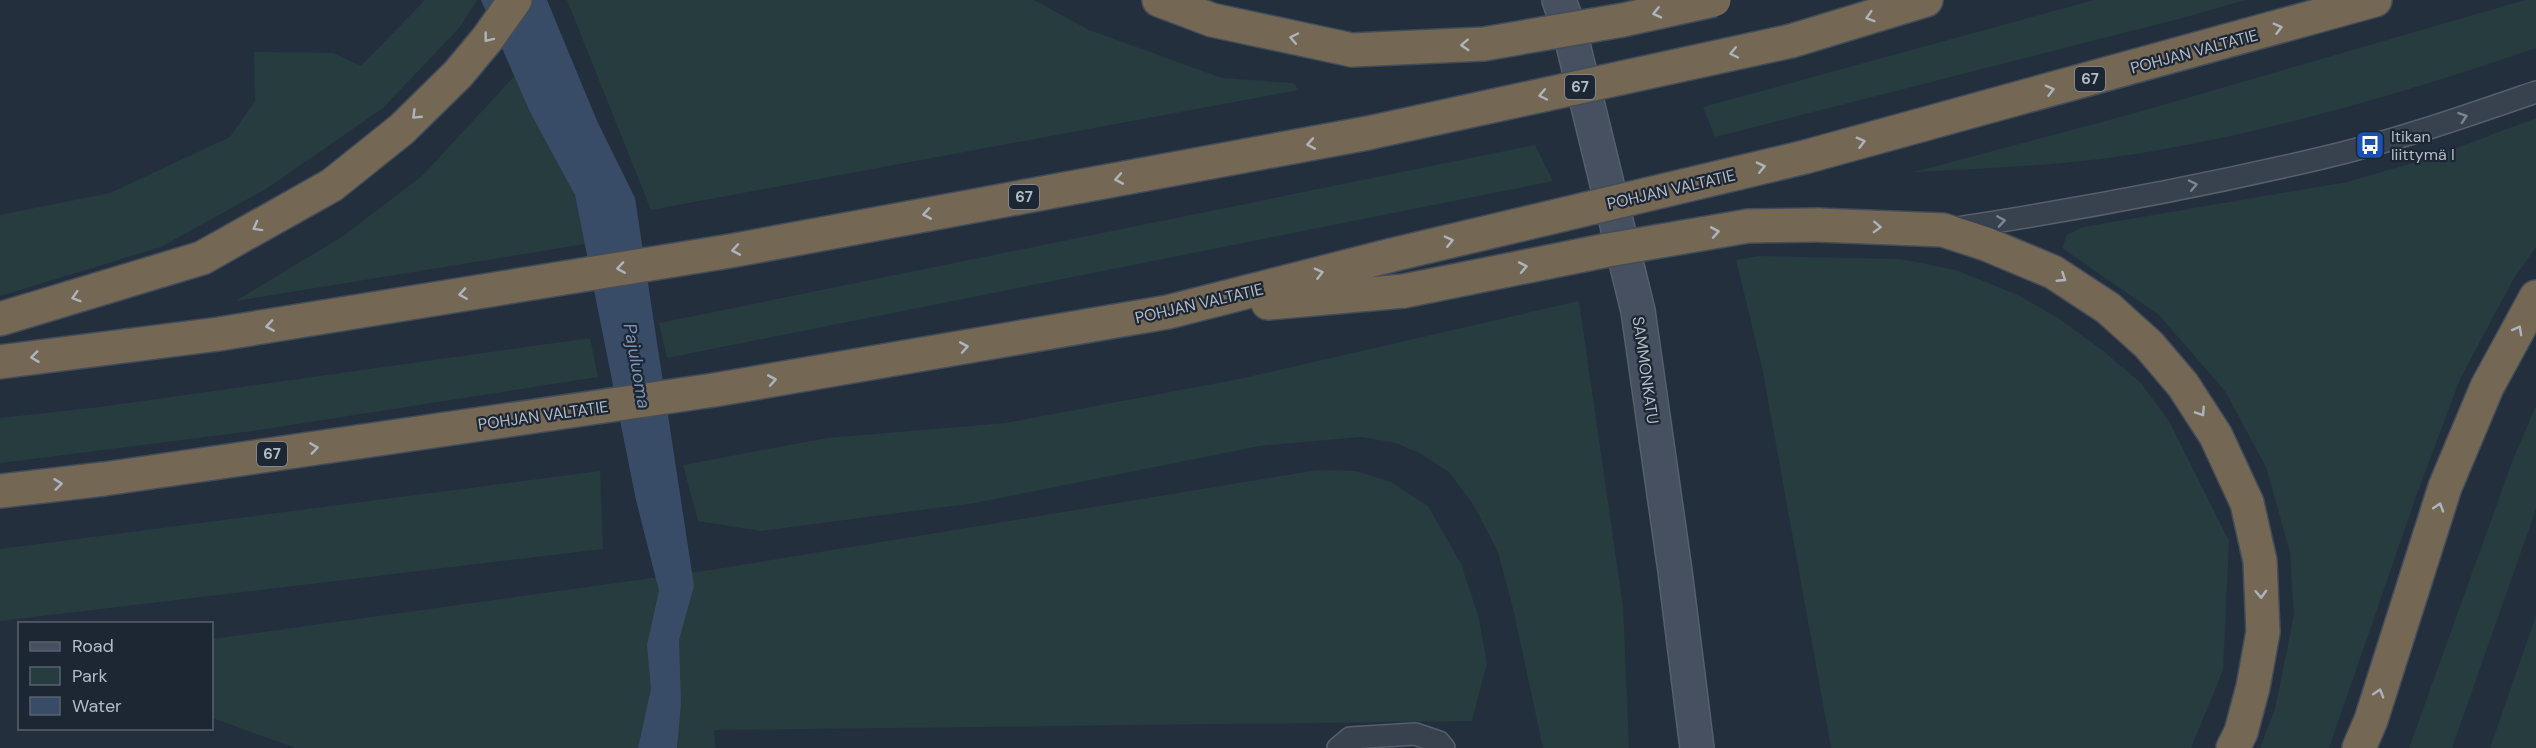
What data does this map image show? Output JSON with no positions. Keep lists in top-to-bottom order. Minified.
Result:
{"streets":{"highway":["POHJAN VALTATIE","67"],"main road":["SAMMONKATU"]},"water":["Pajuluoma"],"places":{"bus stop":["Itikan liittymä I"]},"legend":["Road","Park","Water"]}
